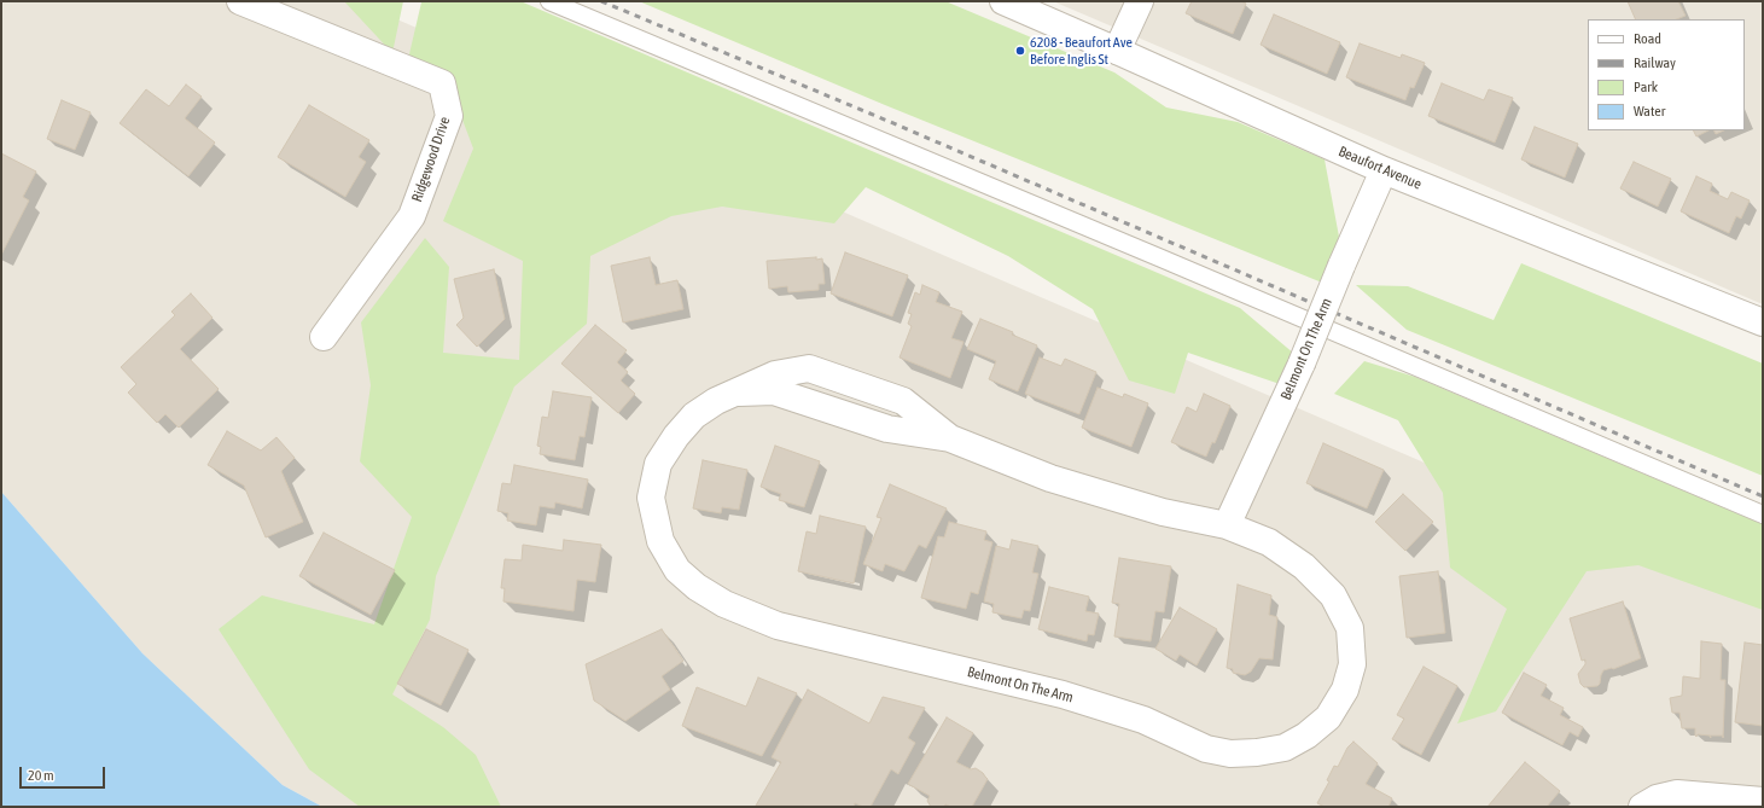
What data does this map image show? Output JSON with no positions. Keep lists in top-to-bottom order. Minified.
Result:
{"streets":{"street":["Ridgewood Drive","Beaufort Avenue","Belmont On The Arm"]},"crossings":[["Beaufort Avenue","Belmont On The Arm"]],"places":["6208 - Beaufort Ave Before Inglis St"],"legend":["Road","Railway","Park","Water"],"scale_bar":"20 m"}
